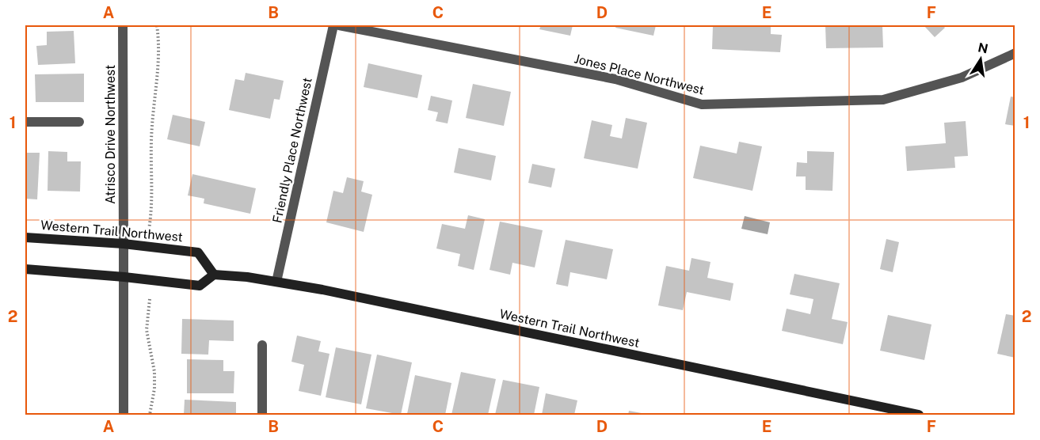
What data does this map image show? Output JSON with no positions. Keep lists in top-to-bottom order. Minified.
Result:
{"streets":{"main road":["Western Trail Northwest"],"street":["Jones Place Northwest","Atrisco Drive Northwest","Friendly Place Northwest"]},"crossings":[["Atrisco Drive Northwest","Western Trail Northwest"],["Friendly Place Northwest","Western Trail Northwest"]],"north":"top","grid":{"columns":["A","B","C","D","E","F"],"rows":["1","2"]}}
